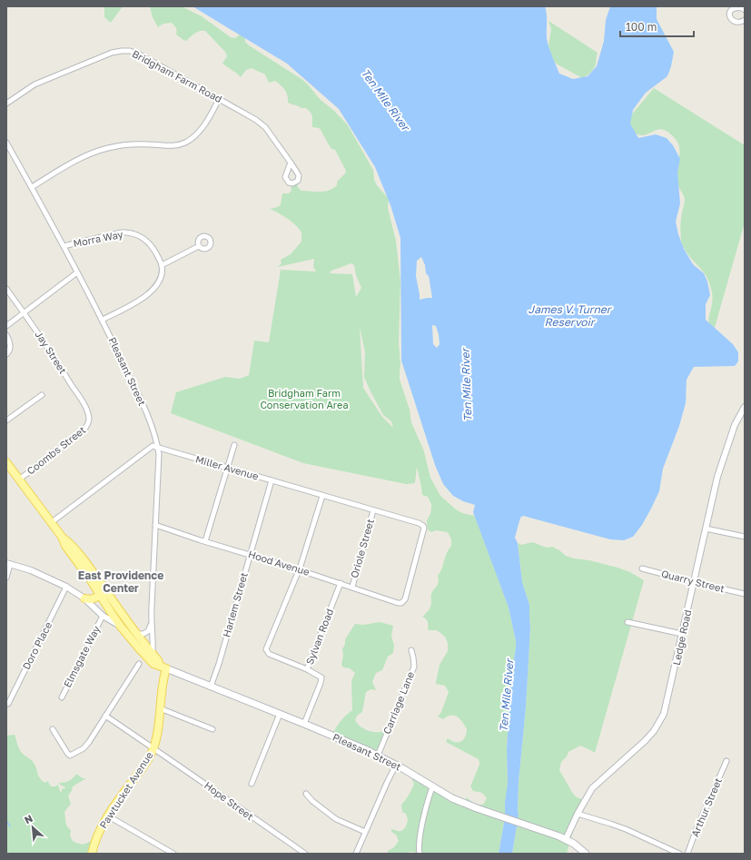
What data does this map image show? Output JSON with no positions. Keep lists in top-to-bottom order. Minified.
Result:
{"streets":{"main road":["Pleasant Street","Pawtucket Avenue"],"street":["Bridgham Farm Road","Morra Way","Jay Street","Coombs Street","Miller Avenue","Oriole Street","Hood Avenue","Quarry Street","Harlem Street","Sylvan Road","Ledge Road","Doro Place","Elmsgate Way","Carriage Lane","Hope Street","Arthur Street"]},"crossings":[["Morra Way","Pleasant Street"],["Jay Street","Coombs Street"],["Pleasant Street","Miller Avenue"],["Pleasant Street","Hood Avenue"],["Pleasant Street","Harlem Street"],["Pleasant Street","Sylvan Road"],["Pleasant Street","Ledge Road"],["Pleasant Street","Carriage Lane"],["Pleasant Street","Pawtucket Avenue"],["Miller Avenue","Oriole Street"],["Miller Avenue","Hood Avenue"],["Miller Avenue","Harlem Street"],["Oriole Street","Hood Avenue"],["Hood Avenue","Harlem Street"],["Hood Avenue","Sylvan Road"],["Quarry Street","Ledge Road"],["Pawtucket Avenue","Hope Street"]],"districts":["East Providence Center"],"water":["Ten Mile River","James V. Turner Reservoir"],"parks":["Bridgham Farm Conservation Area"],"scale_bar":"100 m","north":"top left"}
